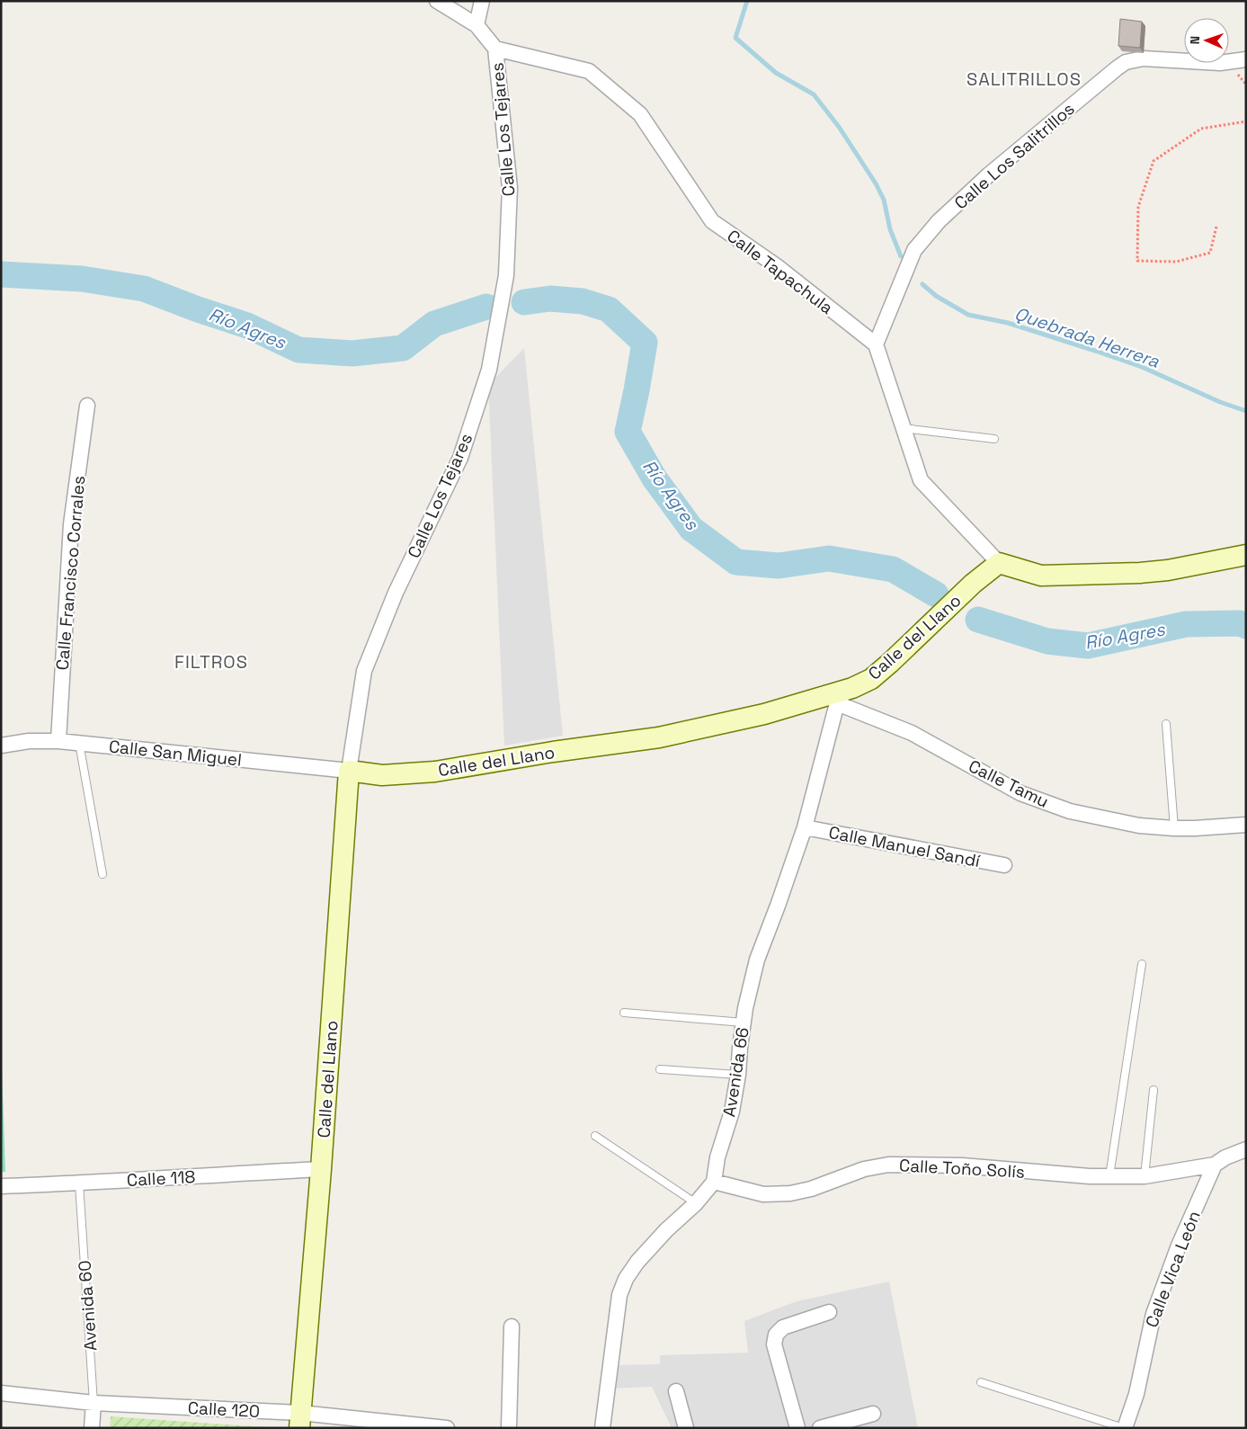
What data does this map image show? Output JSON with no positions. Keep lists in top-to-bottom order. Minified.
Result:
{"streets":{"main road":["Calle del Llano"],"street":["Calle Los Tejares","Calle Los Salitrillos","Calle Tapachula","Calle Francisco Corrales","Calle San Miguel","Calle Tamu","Calle Manuel Sandí","Avenida 66","Calle Toño Solís","Calle 118","Calle Vica León","Avenida 60","Calle 120"]},"crossings":[["Calle Los Tejares","Calle Tapachula"],["Calle Los Tejares","Calle del Llano"],["Calle Los Tejares","Calle San Miguel"],["Calle Los Salitrillos","Calle Tapachula"],["Calle Francisco Corrales","Calle San Miguel"],["Calle del Llano","Calle San Miguel"],["Calle del Llano","Calle Tamu"],["Calle del Llano","Avenida 66"],["Calle del Llano","Calle 118"],["Calle del Llano","Calle 120"],["Calle Tamu","Avenida 66"],["Calle Manuel Sandí","Avenida 66"],["Avenida 66","Calle Toño Solís"],["Calle Toño Solís","Calle Vica León"],["Calle 118","Avenida 60"],["Avenida 60","Calle 120"]],"districts":["SALITRILLOS","FILTROS"],"water":["Río Agres","Quebrada Herrera"],"north":"left"}
